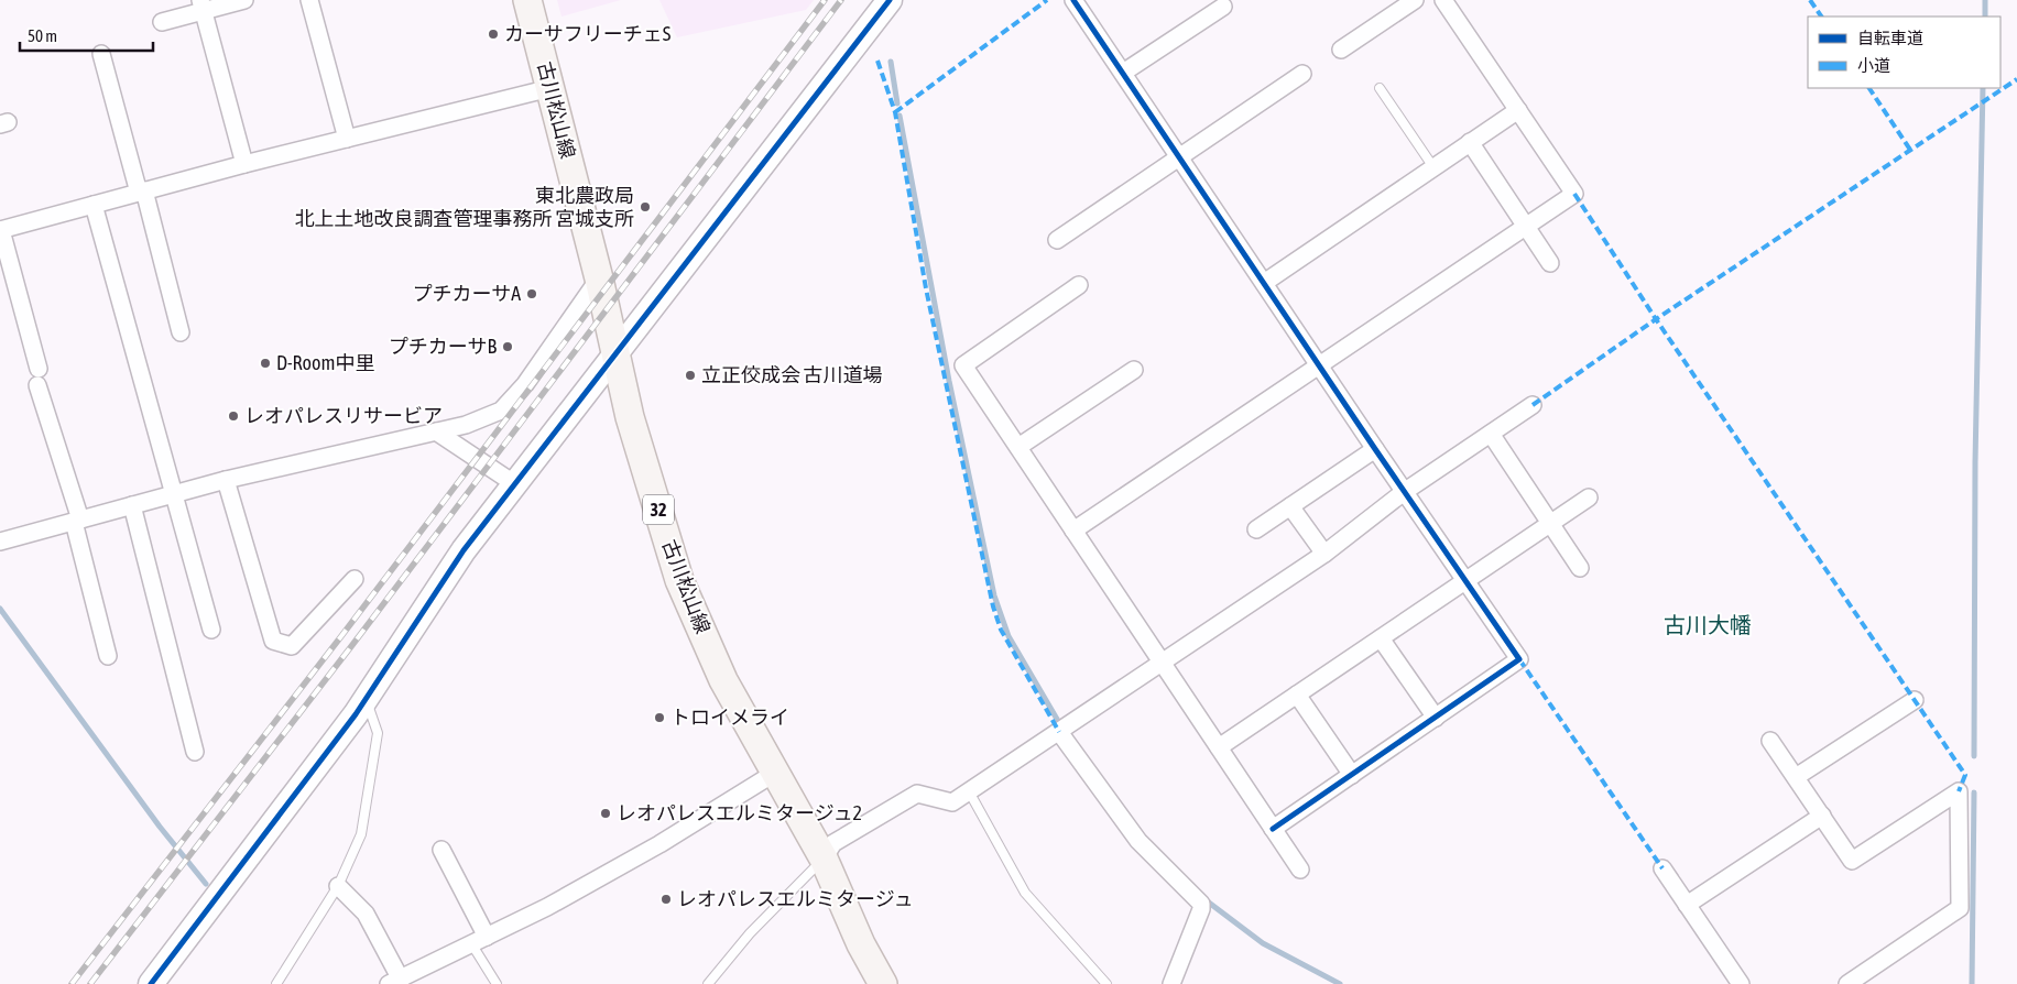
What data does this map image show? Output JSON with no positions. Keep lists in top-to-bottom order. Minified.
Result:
{"streets":{"main road":["古川松山線","32"]},"districts":["古川大幡"],"places":["カーサフリーチェS","東北農政局 北上土地改良調査管理事務所 宮城支所","プチカーサA","プチカーサB","D-Room中里","立正佼成会 古川道場","レオパレスリサービア","トロイメライ","レオパレスエルミタージュ2","レオパレスエルミタージュ"],"legend":["自転車道","小道"],"scale_bar":"50 m"}
